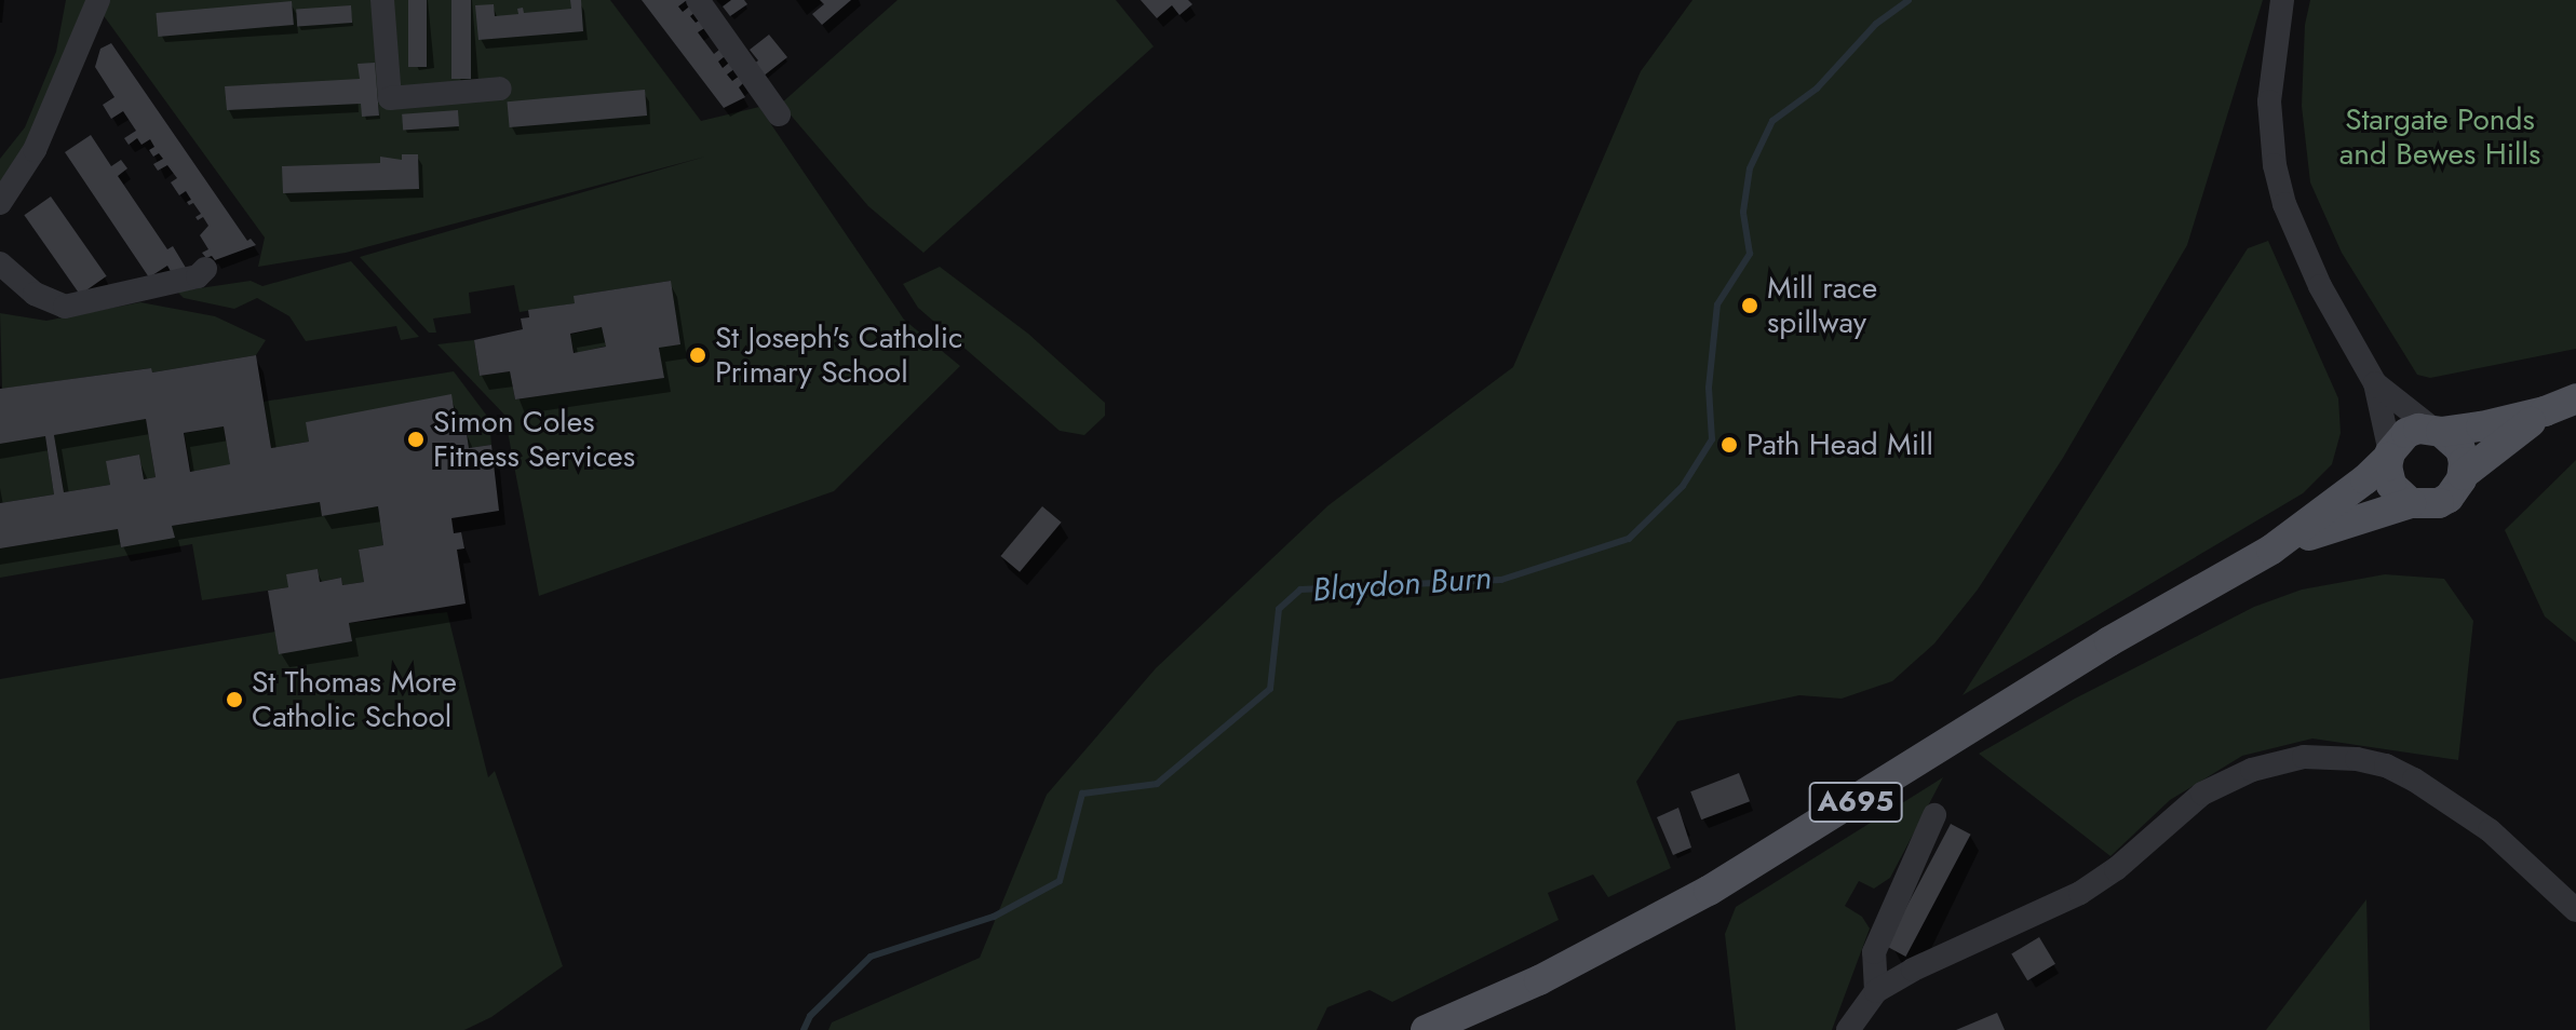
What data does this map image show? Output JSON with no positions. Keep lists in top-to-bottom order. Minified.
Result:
{"streets":{"main road":["A695"]},"water":["Blaydon Burn"],"parks":["Stargate Ponds and Bewes Hills"],"places":["Mill race spillway","St Joseph's Catholic Primary School","Simon Coles Fitness Services","Path Head Mill","St Thomas More Catholic School"]}
